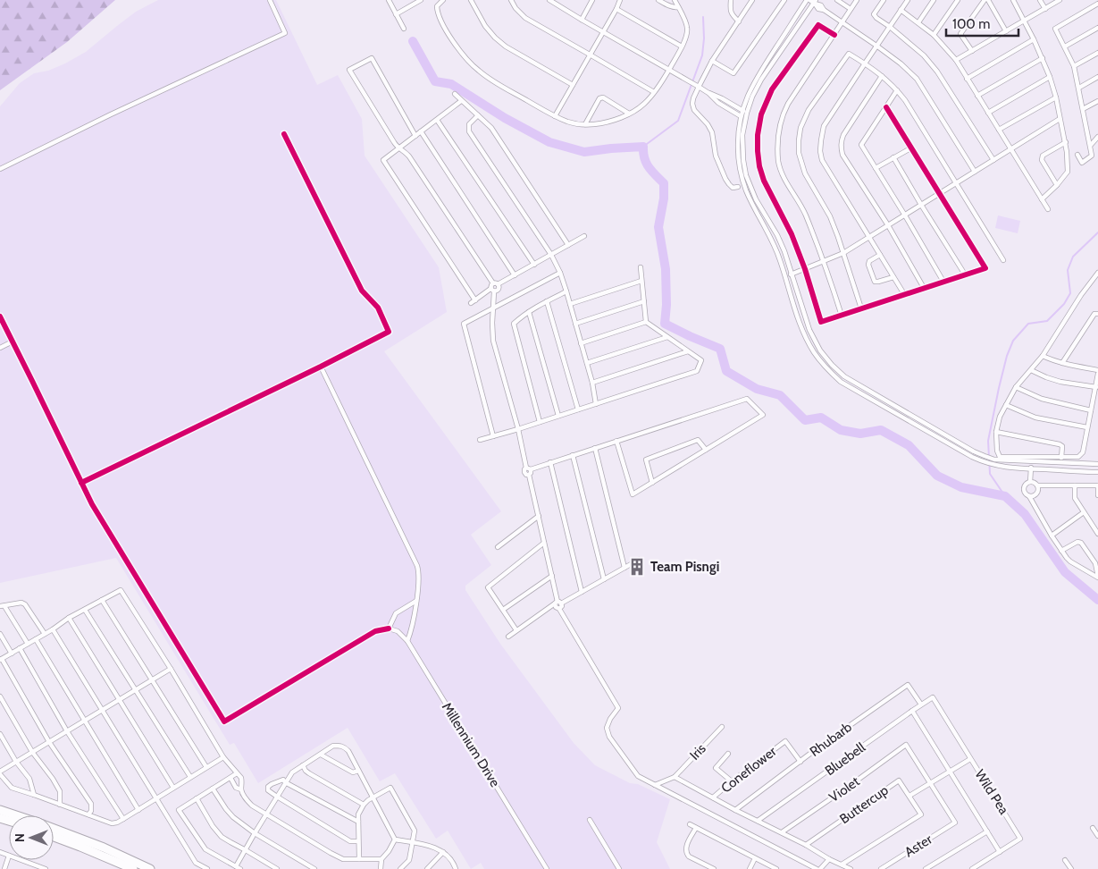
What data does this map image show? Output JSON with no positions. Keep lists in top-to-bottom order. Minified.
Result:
{"streets":{"street":["Rhubarb","Millennium Drive","Iris","Bluebell","Coneflower","Violet","Wild Pea","Buttercup","Aster"]},"crossings":[["Rhubarb","Bluebell"],["Rhubarb","Coneflower"],["Bluebell","Wild Pea"],["Violet","Aster"]],"places":{"building":["Team Pisngi"]},"scale_bar":"100 m","north":"left"}
